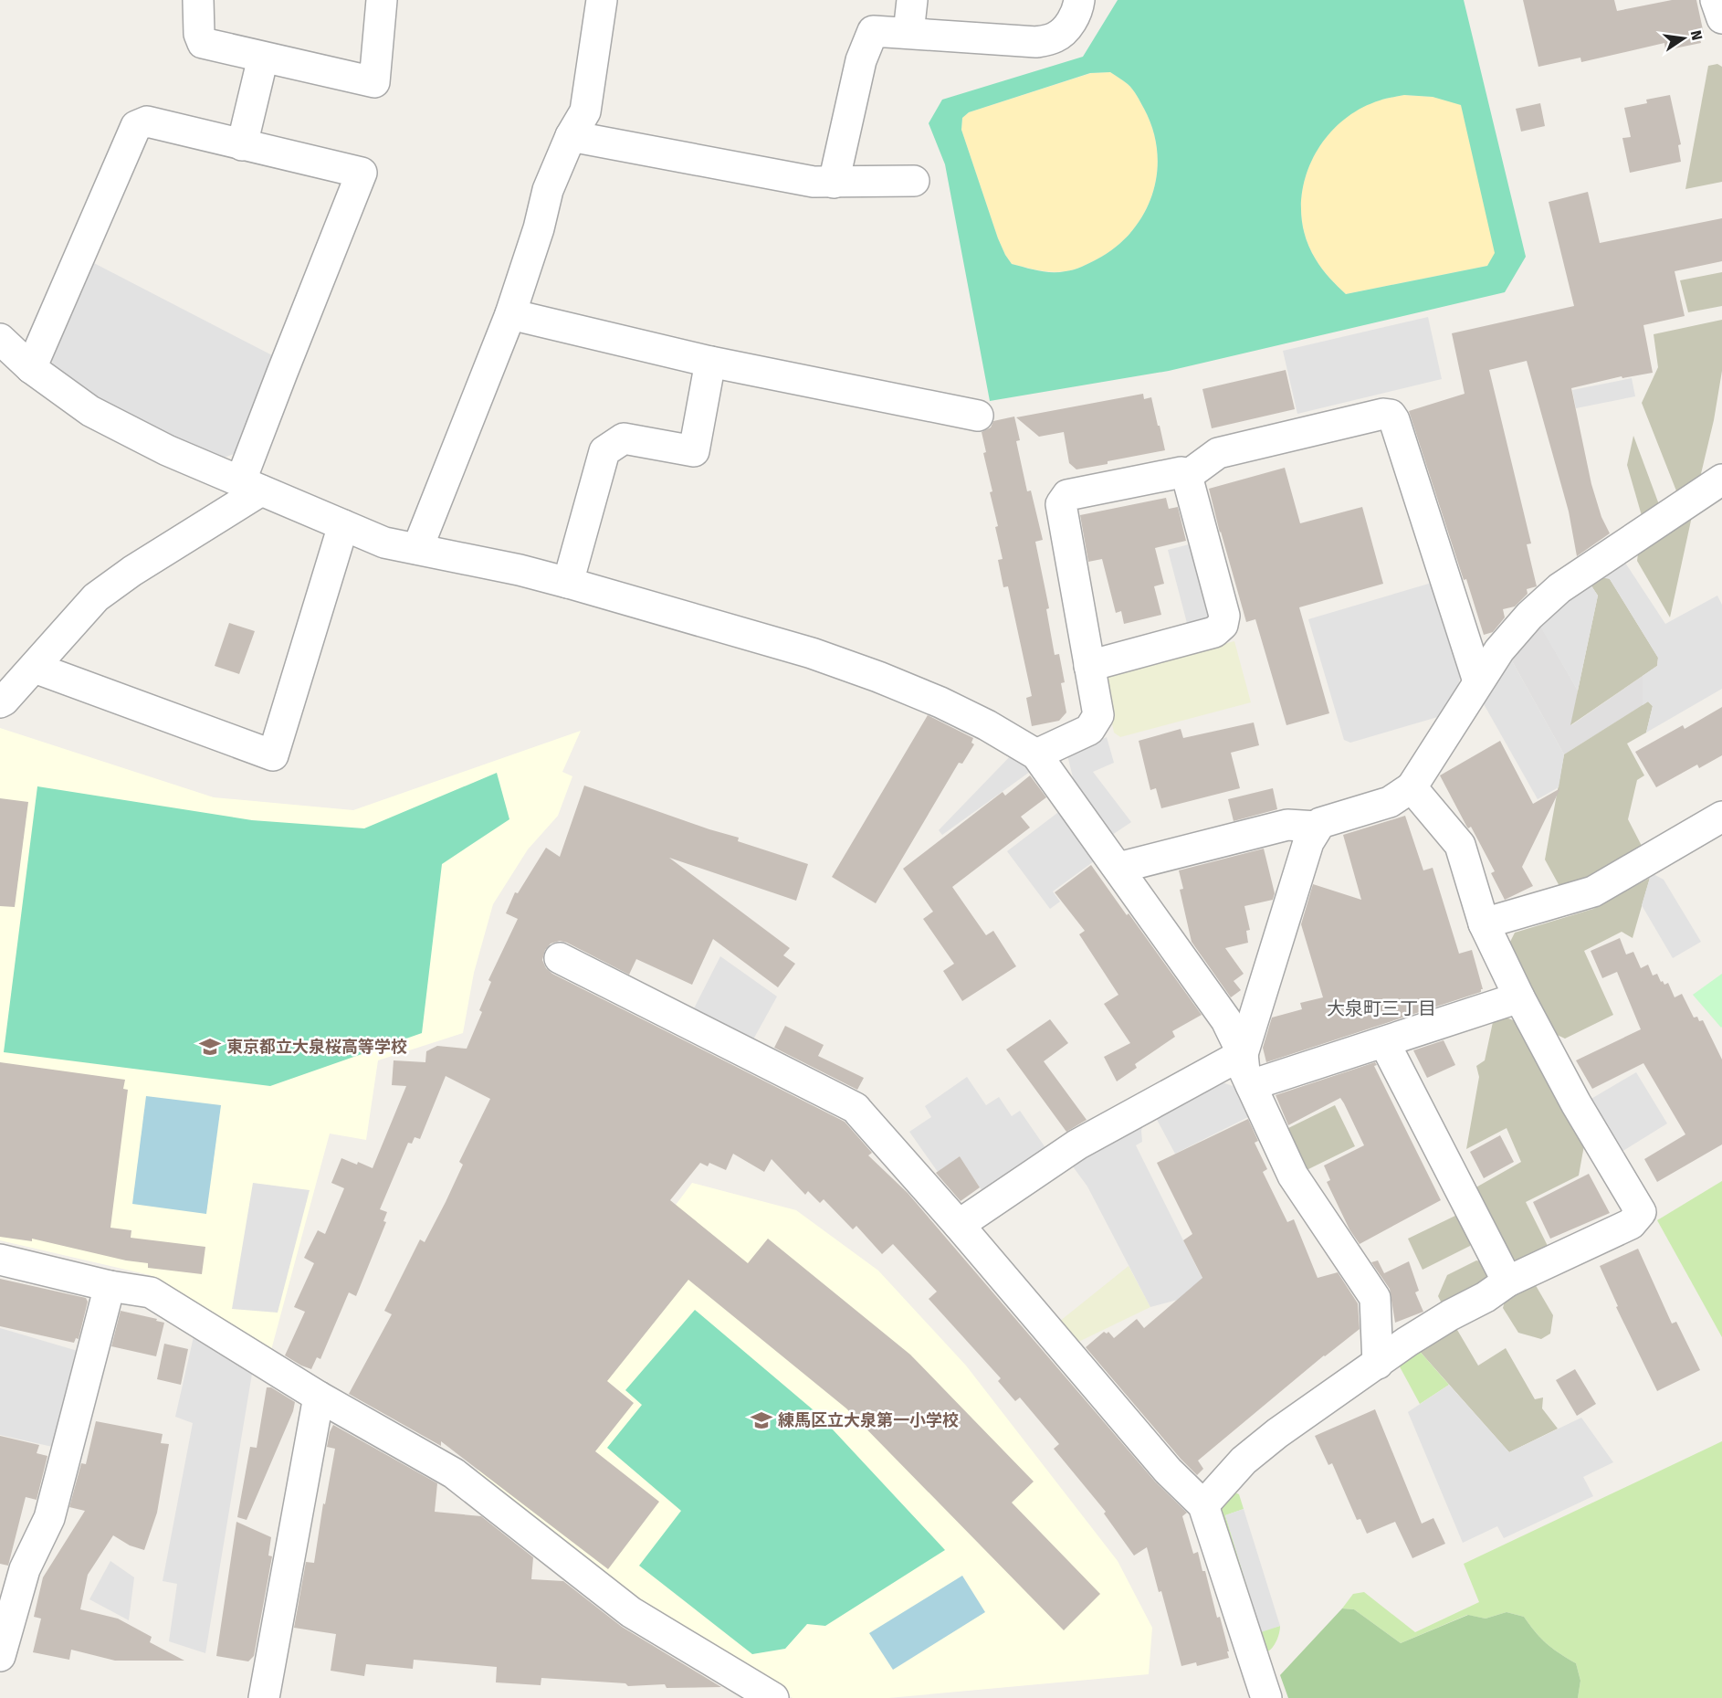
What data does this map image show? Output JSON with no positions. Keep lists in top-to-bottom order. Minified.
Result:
{"districts":["大泉町三丁目"],"places":{"school or university":["東京都立大泉桜高等学校","練馬区立大泉第一小学校"]},"north":"right"}
